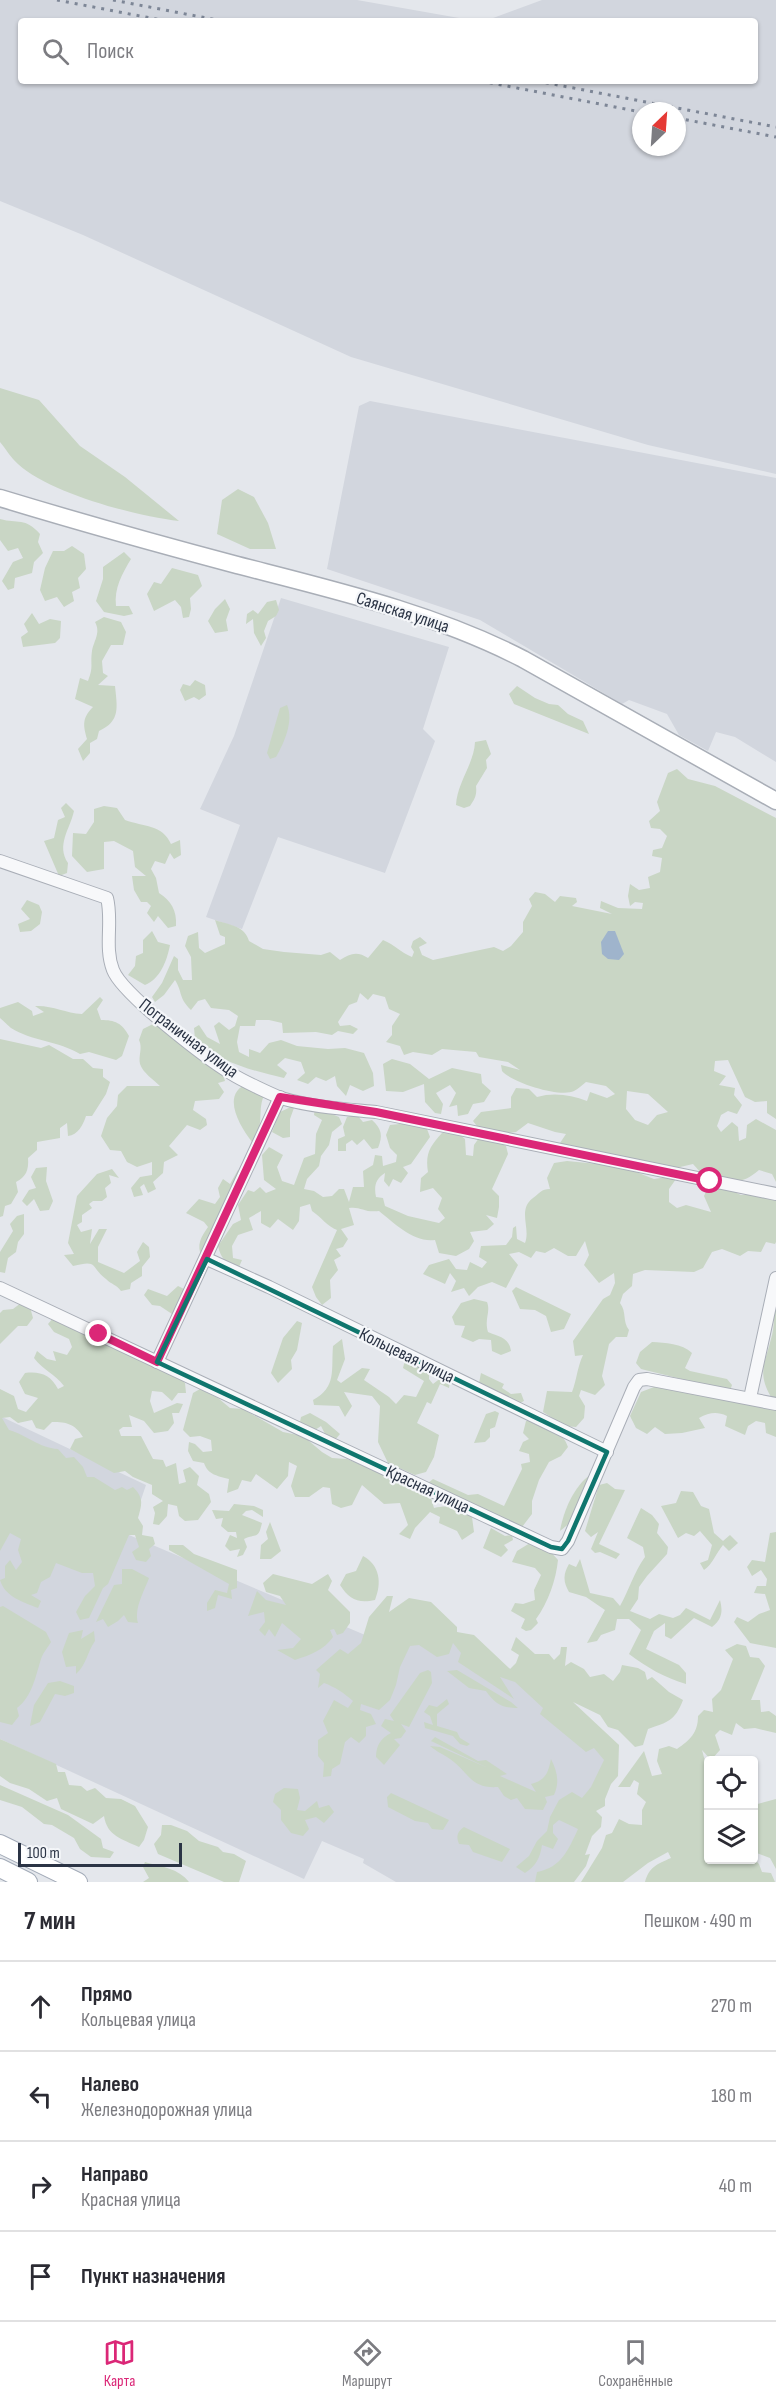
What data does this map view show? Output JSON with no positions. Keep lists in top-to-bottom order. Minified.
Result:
{"streets":{"street":["Саянская улица","Пограничная улица","Кольцевая улица","Красная улица"]},"crossings":[["Кольцевая улица","Красная улица"]],"scale_bar":"100 m","north":"top right","page":{"search":"Поиск","scale":"100 m","heading":["7 мин","Пешком · 490 m"],"list":[["Прямо","Кольцевая улица","270 m"],["Налево","Железнодорожная улица","180 m"],["Направо","Красная улица","40 m"],"Пункт назначения"],"nav":["Карта","Маршрут","Сохранённые"]}}
